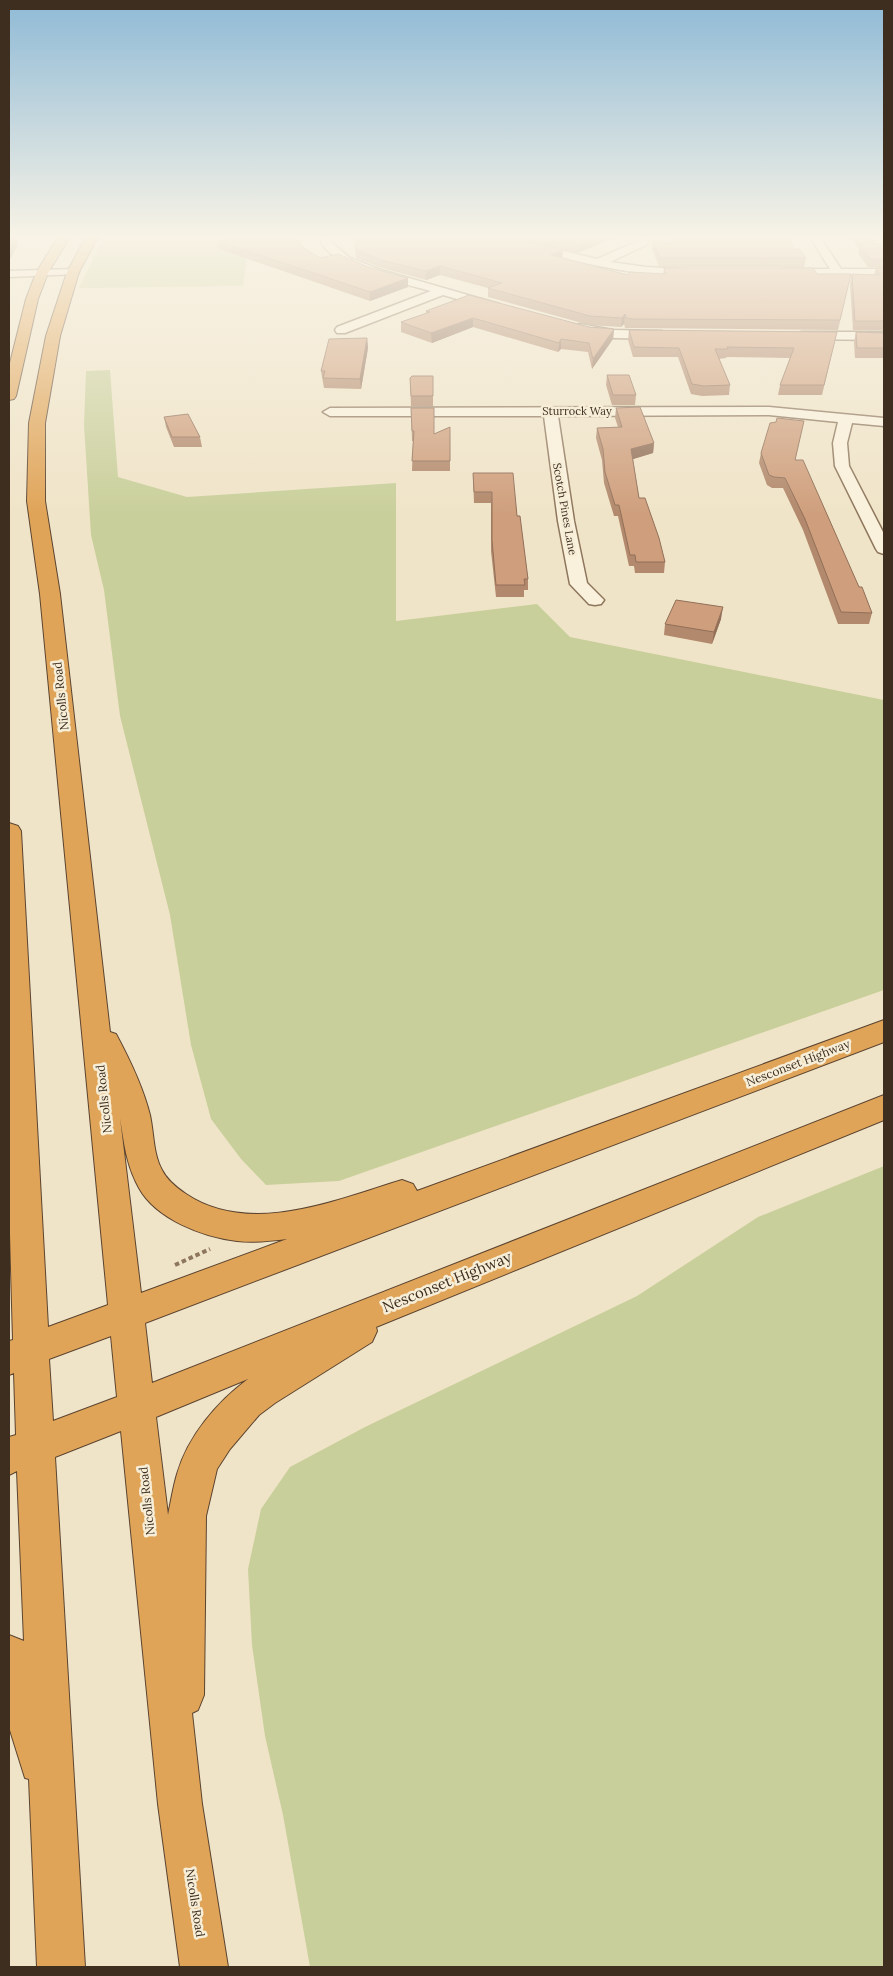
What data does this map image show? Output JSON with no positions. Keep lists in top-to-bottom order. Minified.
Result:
{"streets":{"highway":["Nicolls Road","Nesconset Highway"],"street":["Sturrock Way","Scotch Pines Lane"]},"crossings":[["Sturrock Way","Scotch Pines Lane"],["Nicolls Road","Nesconset Highway"]]}
